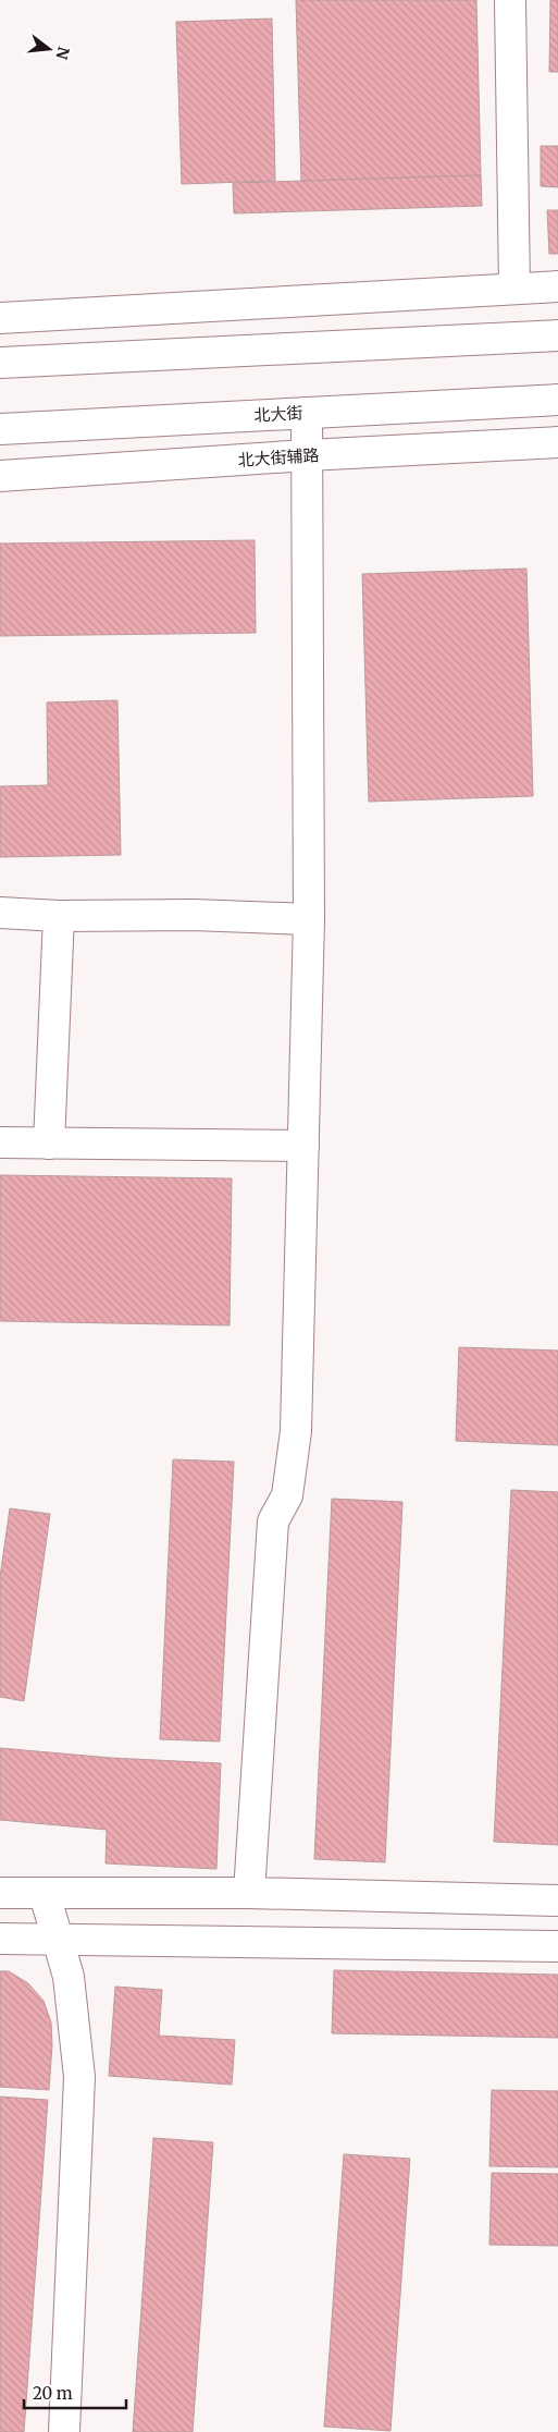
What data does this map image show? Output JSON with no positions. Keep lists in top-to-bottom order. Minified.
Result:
{"streets":{"street":["北大街","北大街辅路"]},"scale_bar":"20 m","north":"right"}
